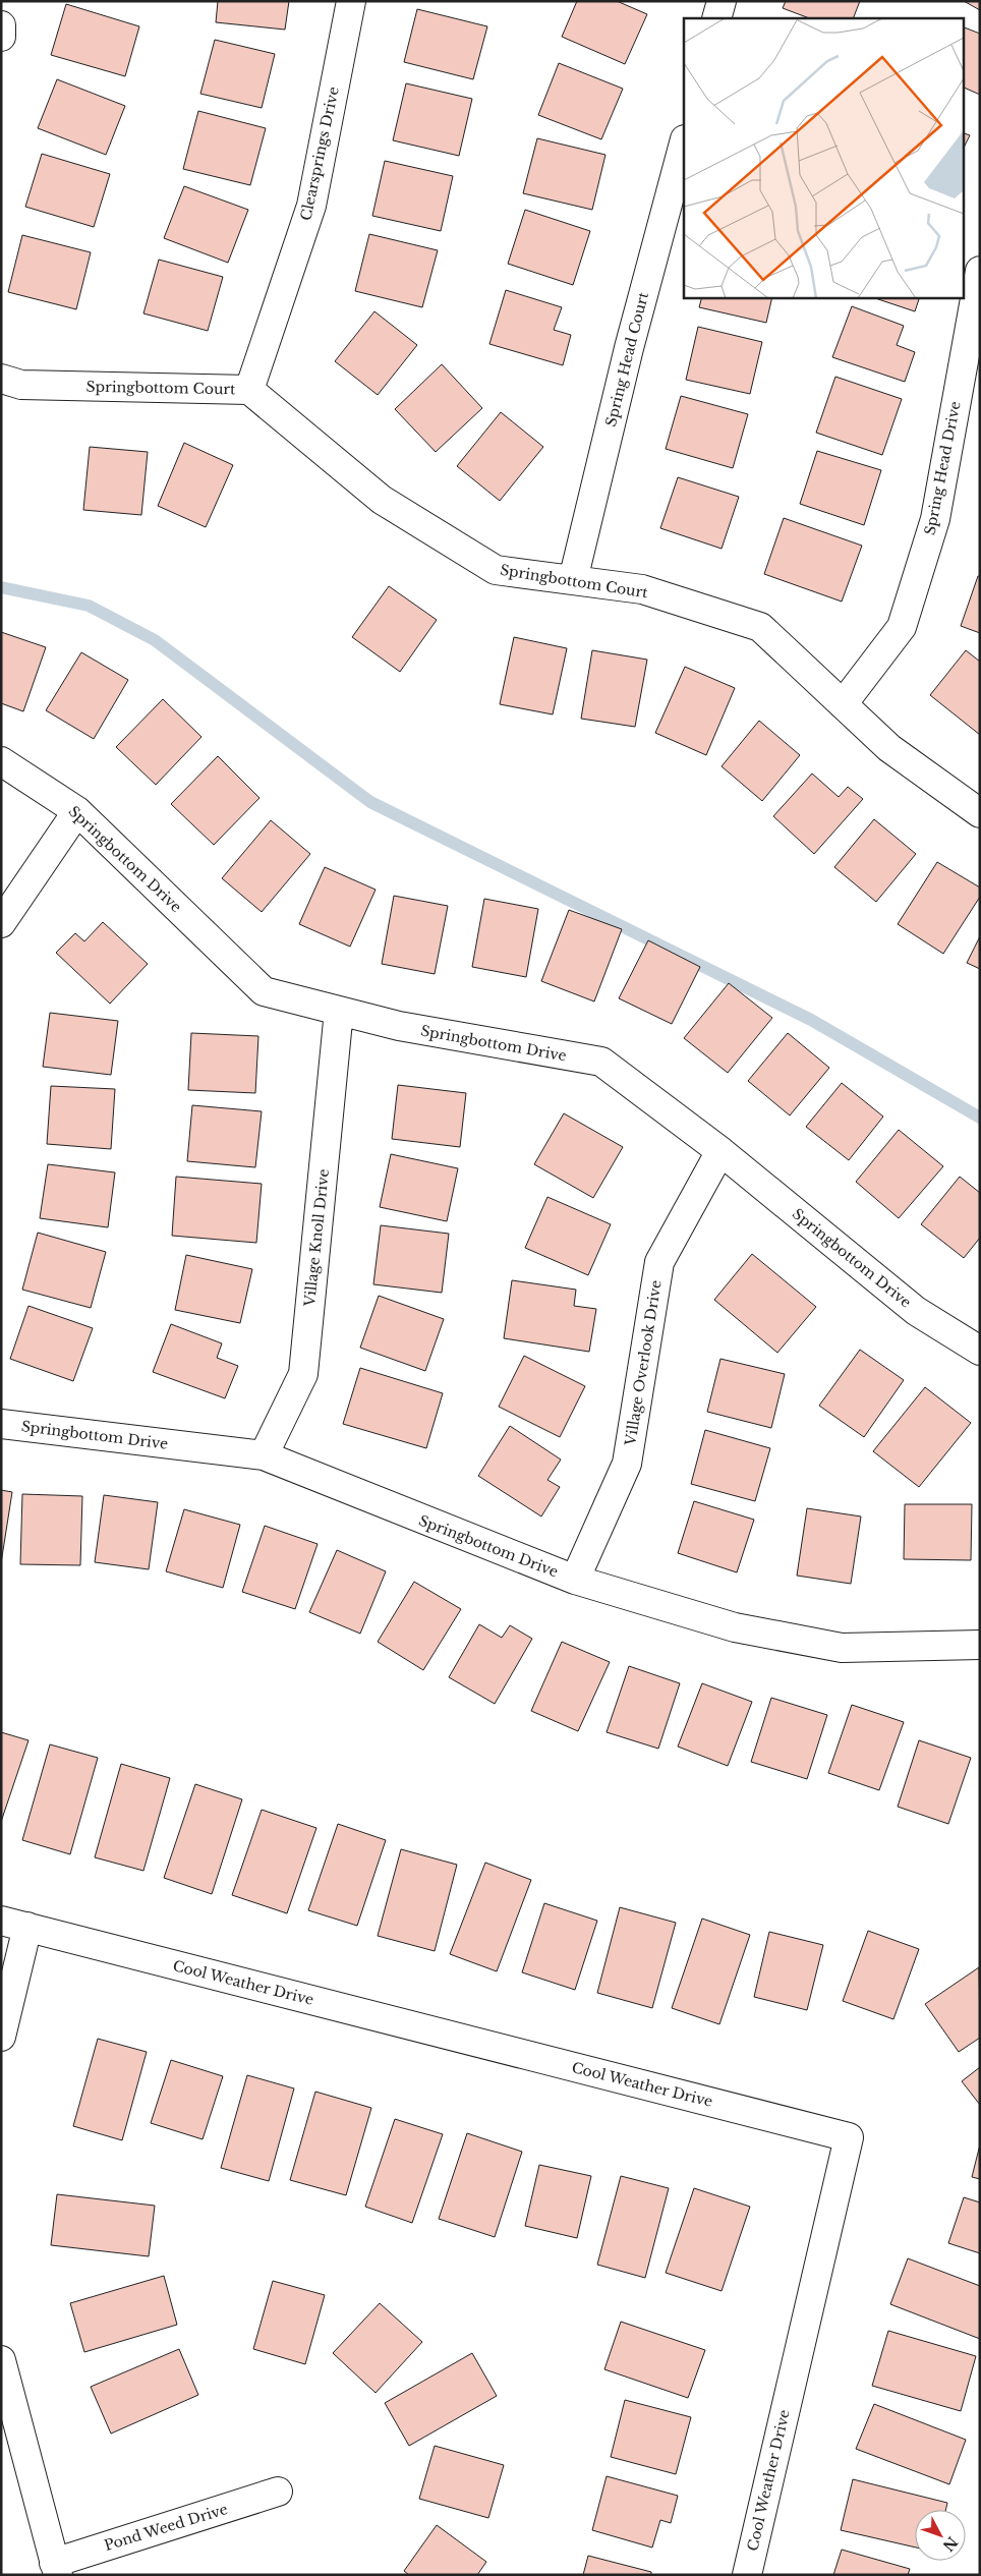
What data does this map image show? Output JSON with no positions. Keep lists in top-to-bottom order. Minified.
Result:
{"streets":{"street":["Clearsprings Drive","Spring Head Court","Springbottom Court","Spring Head Drive","Springbottom Drive","Village Knoll Drive","Village Overlook Drive","Cool Weather Drive","Pond Weed Drive"]},"crossings":[["Clearsprings Drive","Springbottom Court"],["Spring Head Court","Springbottom Court"],["Springbottom Court","Spring Head Drive"],["Springbottom Drive","Village Knoll Drive"],["Springbottom Drive","Village Overlook Drive"]],"north":"bottom right"}
